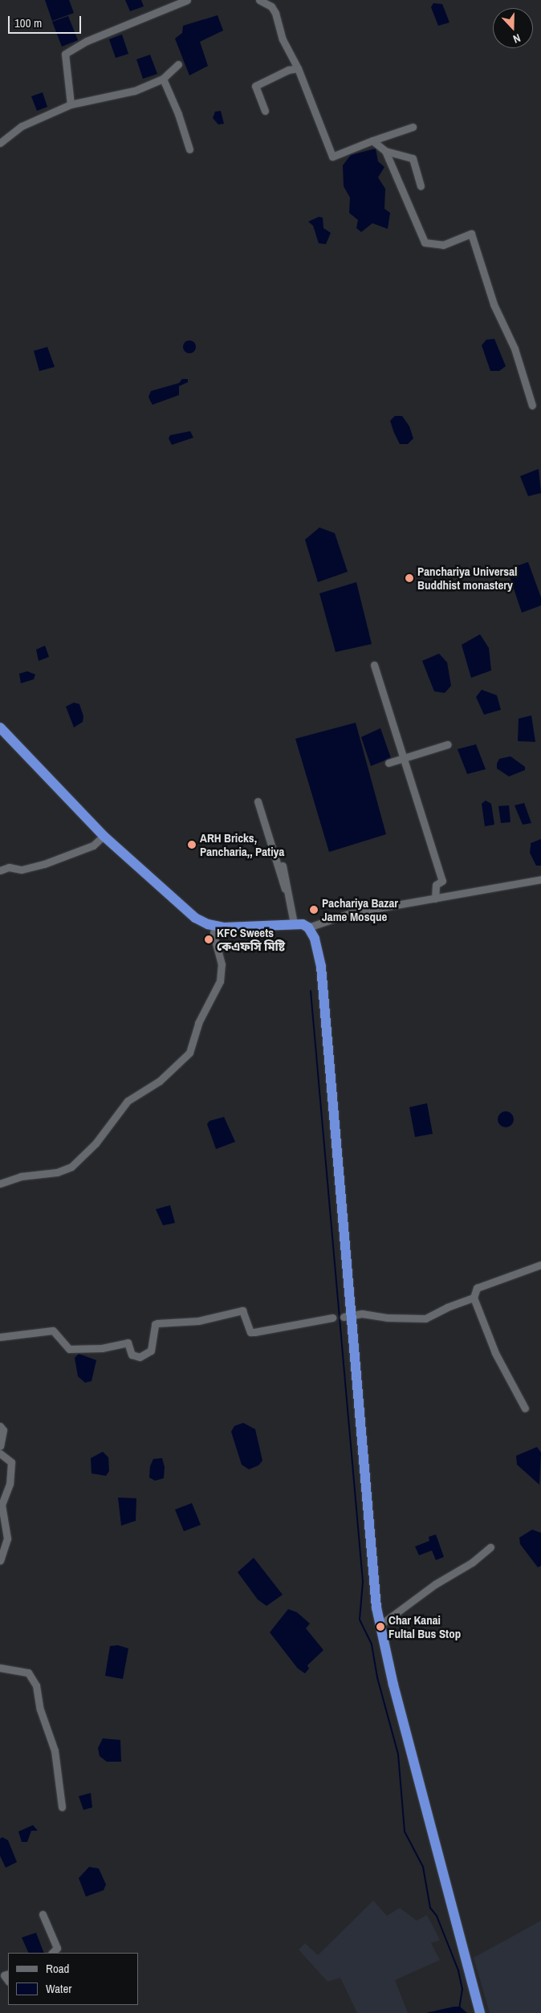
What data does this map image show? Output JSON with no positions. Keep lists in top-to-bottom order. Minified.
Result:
{"places":["Panchariya Universal Buddhist monastery","ARH Bricks, Pancharia,, Patiya","Pachariya Bazar Jame Mosque","KFC Sweets কেএফসি মিষ্টি","Char Kanai Fultal Bus Stop"],"legend":["Road","Water"],"scale_bar":"100 m","north":"bottom"}
